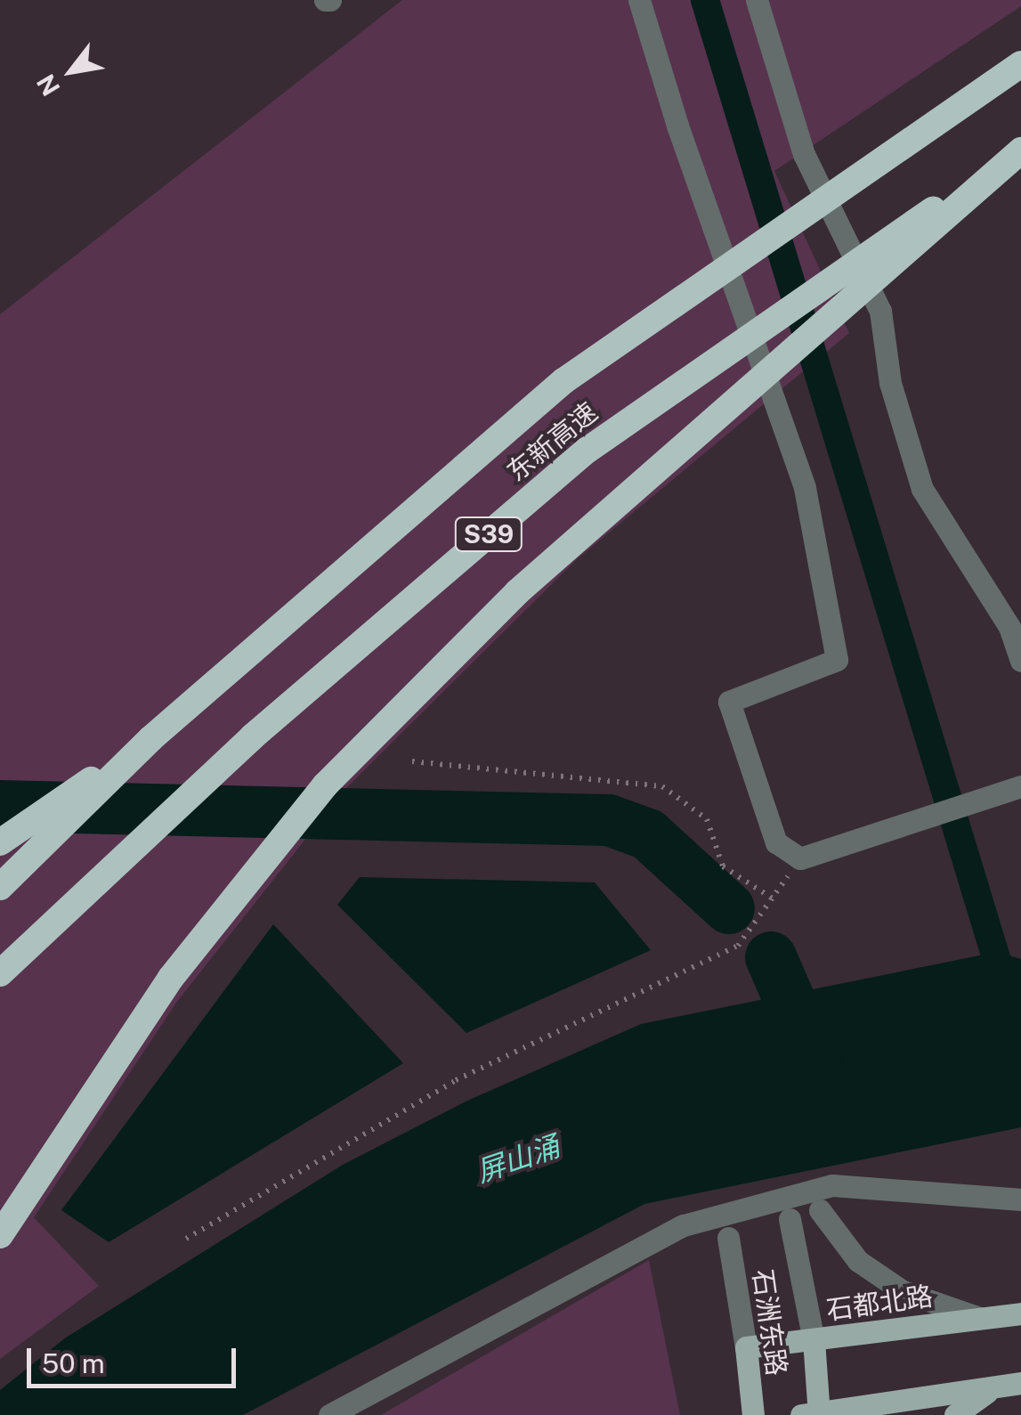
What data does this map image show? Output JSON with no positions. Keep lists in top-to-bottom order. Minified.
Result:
{"streets":{"highway":["东新高速","S39"],"main road":["石都北路","石洲东路"]},"crossings":[["石都北路","石洲东路"]],"water":["屏山涌"],"scale_bar":"50 m","north":"bottom left"}
